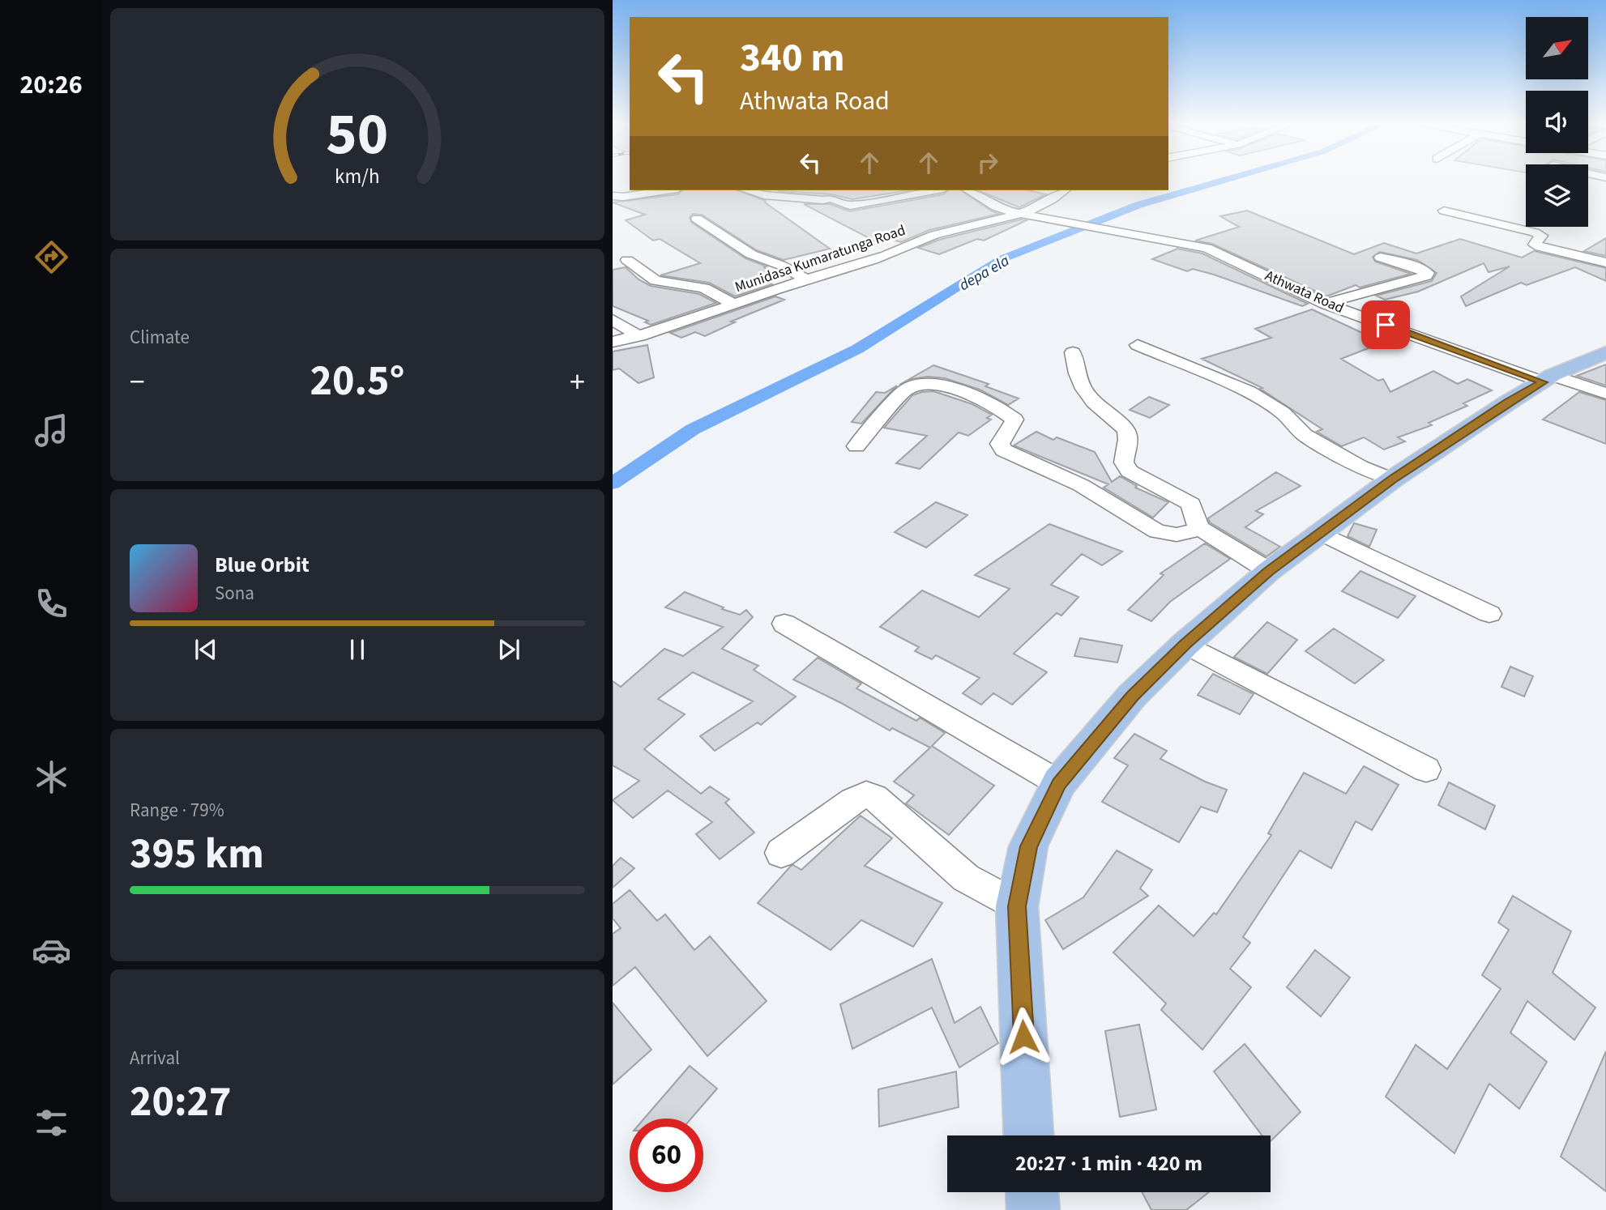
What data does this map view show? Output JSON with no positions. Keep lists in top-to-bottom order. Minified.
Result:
{"streets":{"street":["Munidasa Kumaratunga Road","Athwata Road"]},"crossings":[["Munidasa Kumaratunga Road","Athwata Road"]],"water":["depa ela"],"north":"top right","page":{"tabs":"20:26","turn":["340 m","Athwata Road"],"tile":["Climate",["Range · 79%","395 km"],["Arrival","20:27"]],"heat":["−","20.5°","+"],"song":["Blue Orbit","Sona"],"limit":"60","trip":"20:27 · 1 min · 420 m","gauge":["50","km/h"]}}
